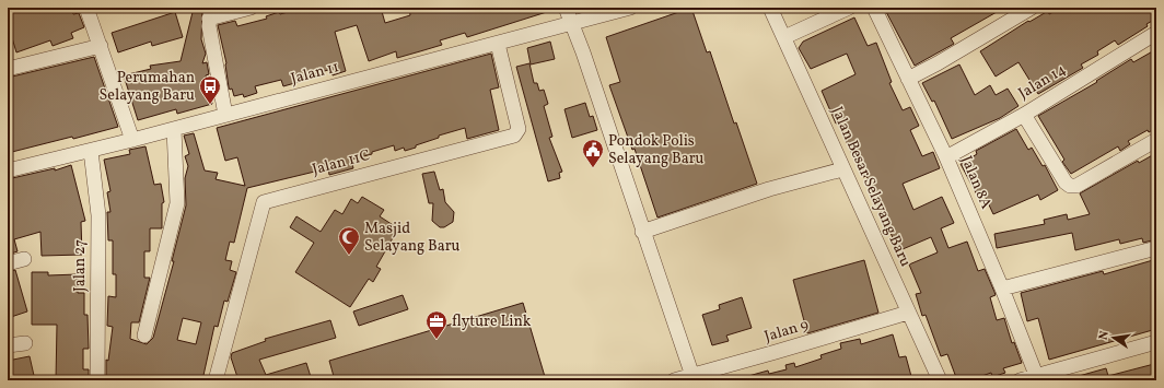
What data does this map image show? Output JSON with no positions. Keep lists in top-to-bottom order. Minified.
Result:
{"streets":{"street":["Jalan 11","Jalan 14","Jalan 11C","Jalan 8A","Jalan Besar Selayang Baru","Jalan 27","Jalan 9"]},"crossings":[["Jalan 11","Jalan 11C"],["Jalan 11","Jalan 27"],["Jalan 14","Jalan 8A"],["Jalan Besar Selayang Baru","Jalan 9"]],"places":{"bus stop":["Perumahan Selayang Baru"],"public building":["Pondok Polis Selayang Baru"],"mosque":["Masjid Selayang Baru"],"office":["flyture Link"]},"north":"left"}
